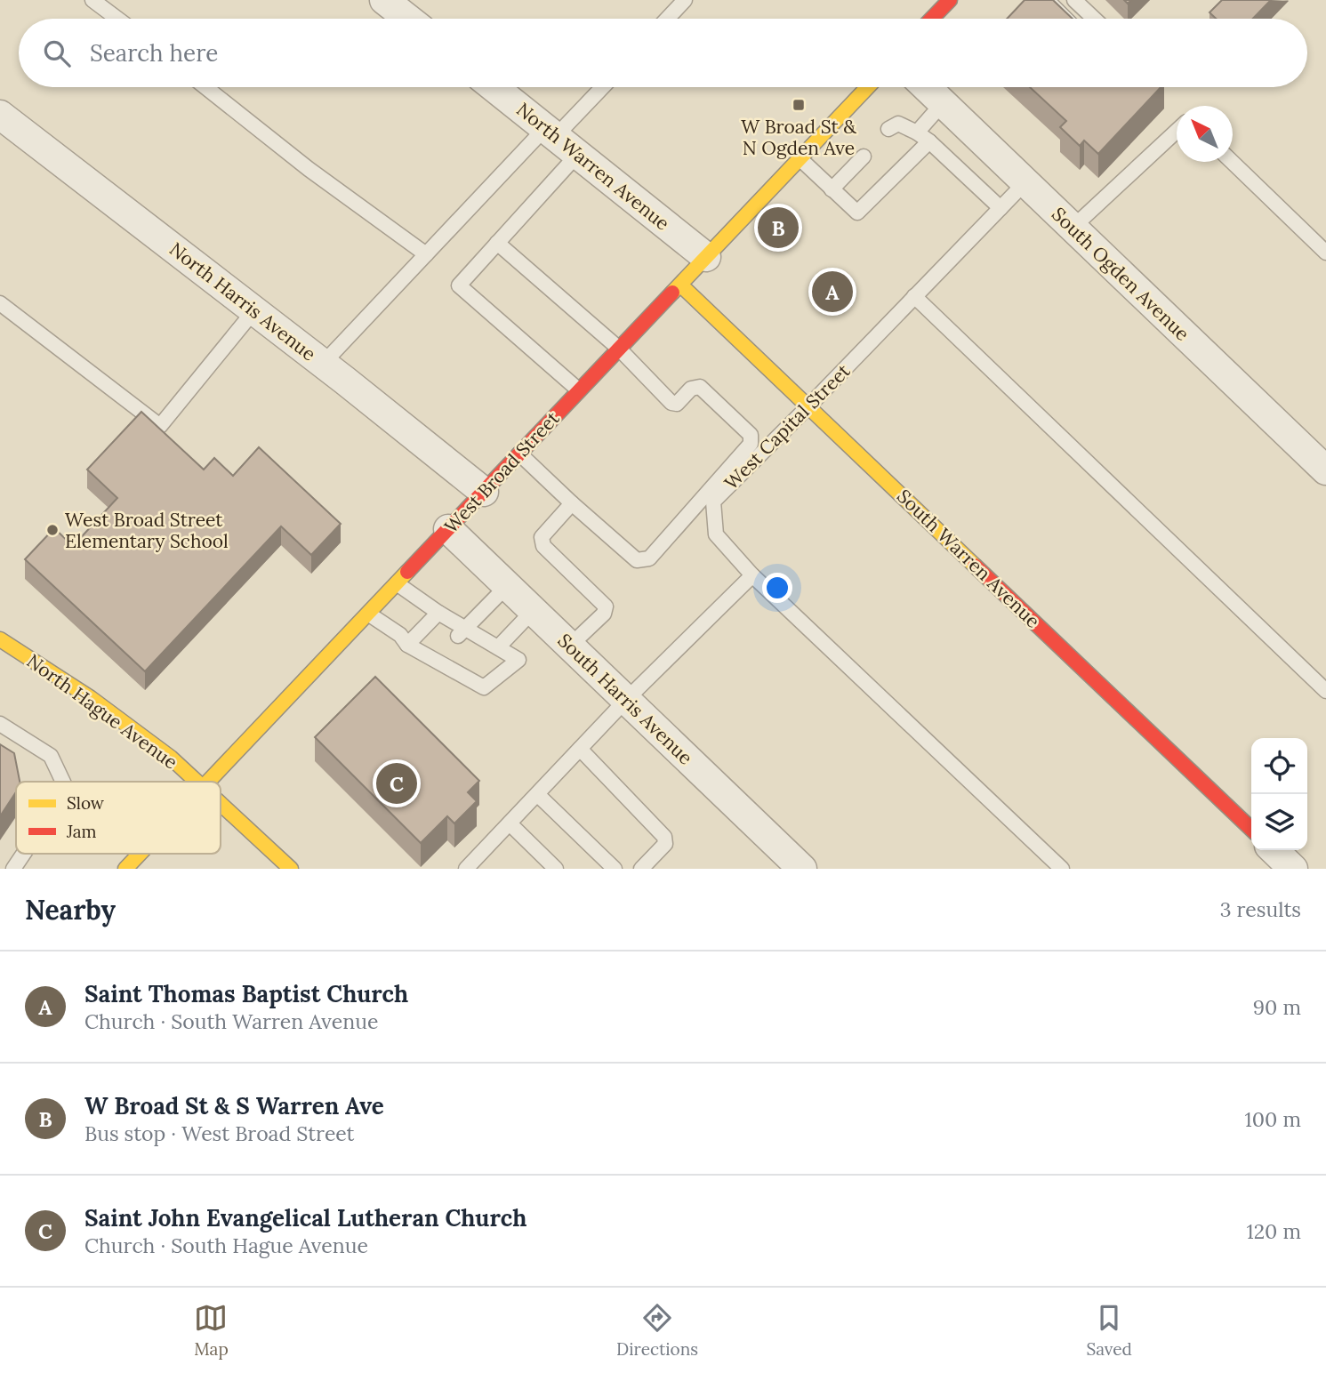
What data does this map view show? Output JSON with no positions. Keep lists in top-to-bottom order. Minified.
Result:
{"streets":{"main road":["West Broad Street","South Warren Avenue","North Hague Avenue"],"street":["North Warren Avenue","South Ogden Avenue","North Harris Avenue","South Harris Avenue"],"lane":["West Capital Street"]},"crossings":[["North Warren Avenue","West Broad Street"],["South Ogden Avenue","West Capital Street"],["North Harris Avenue","West Broad Street"],["West Capital Street","South Warren Avenue"],["West Broad Street","South Warren Avenue"],["West Broad Street","South Harris Avenue"]],"places":{"transit":["W Broad St & N Ogden Ave"],"other":["West Broad Street Elementary School"]},"legend":["Slow","Jam"],"north":"top left","page":{"search":"Search here","pins":["B","A","C"],"heading":["Nearby","3 results"],"list":[{"mark":"A","name":"Saint Thomas Baptist Church","note":"Church · South Warren Avenue","value":"90 m"},{"mark":"B","name":"W Broad St & S Warren Ave","note":"Bus stop · West Broad Street","value":"100 m"},{"mark":"C","name":"Saint John Evangelical Lutheran Church","note":"Church · South Hague Avenue","value":"120 m"}],"nav":["Map","Directions","Saved"]}}
